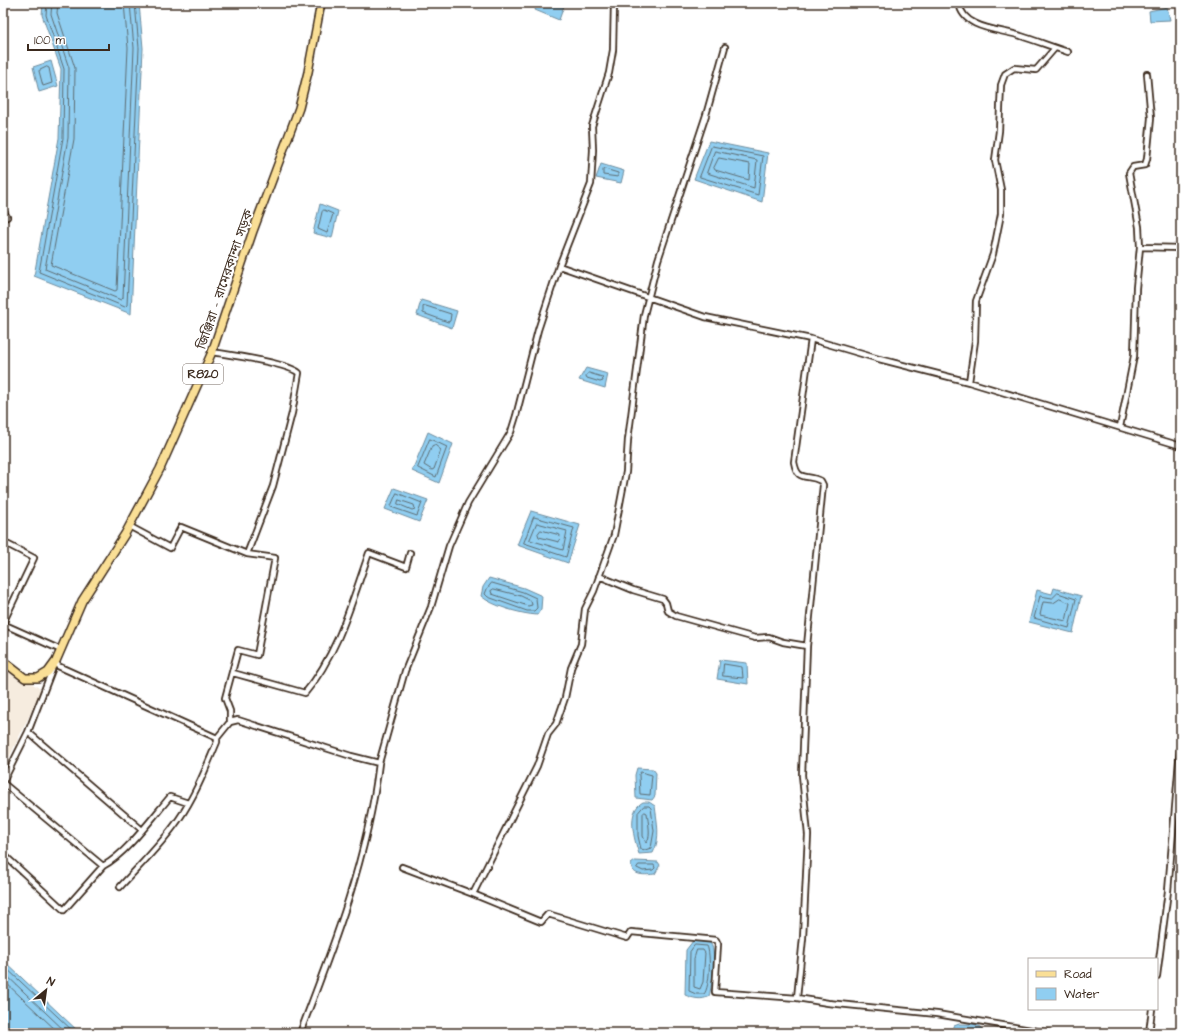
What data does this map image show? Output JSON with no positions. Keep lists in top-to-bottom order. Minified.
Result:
{"streets":{"main road":["জিঞ্জিরা - রামেরকান্দা সড়ক","R820"]},"legend":["Road","Water"],"scale_bar":"100 m","north":"top right"}
